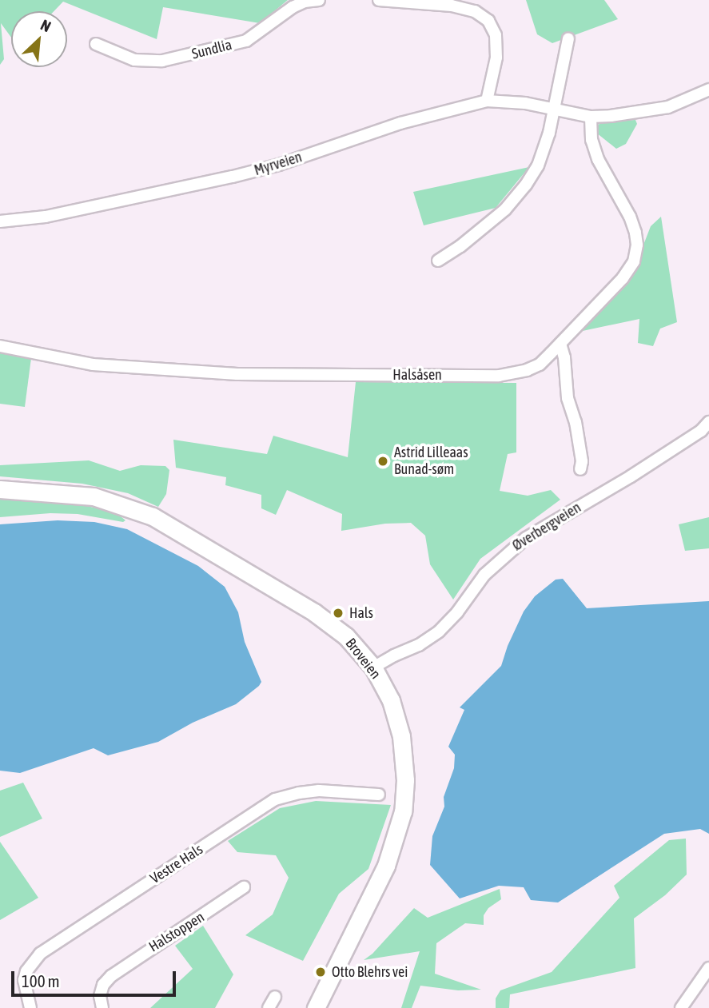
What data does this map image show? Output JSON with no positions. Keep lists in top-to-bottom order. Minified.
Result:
{"streets":{"street":["Sundlia","Myrveien","Halsåsen","Øverbergveien","Broveien","Vestre Hals","Halstoppen"]},"crossings":[["Myrveien","Halsåsen"],["Øverbergveien","Broveien"]],"places":["Astrid Lilleaas Bunad-søm","Hals","Otto Blehrs vei"],"scale_bar":"100 m","north":"top right"}
